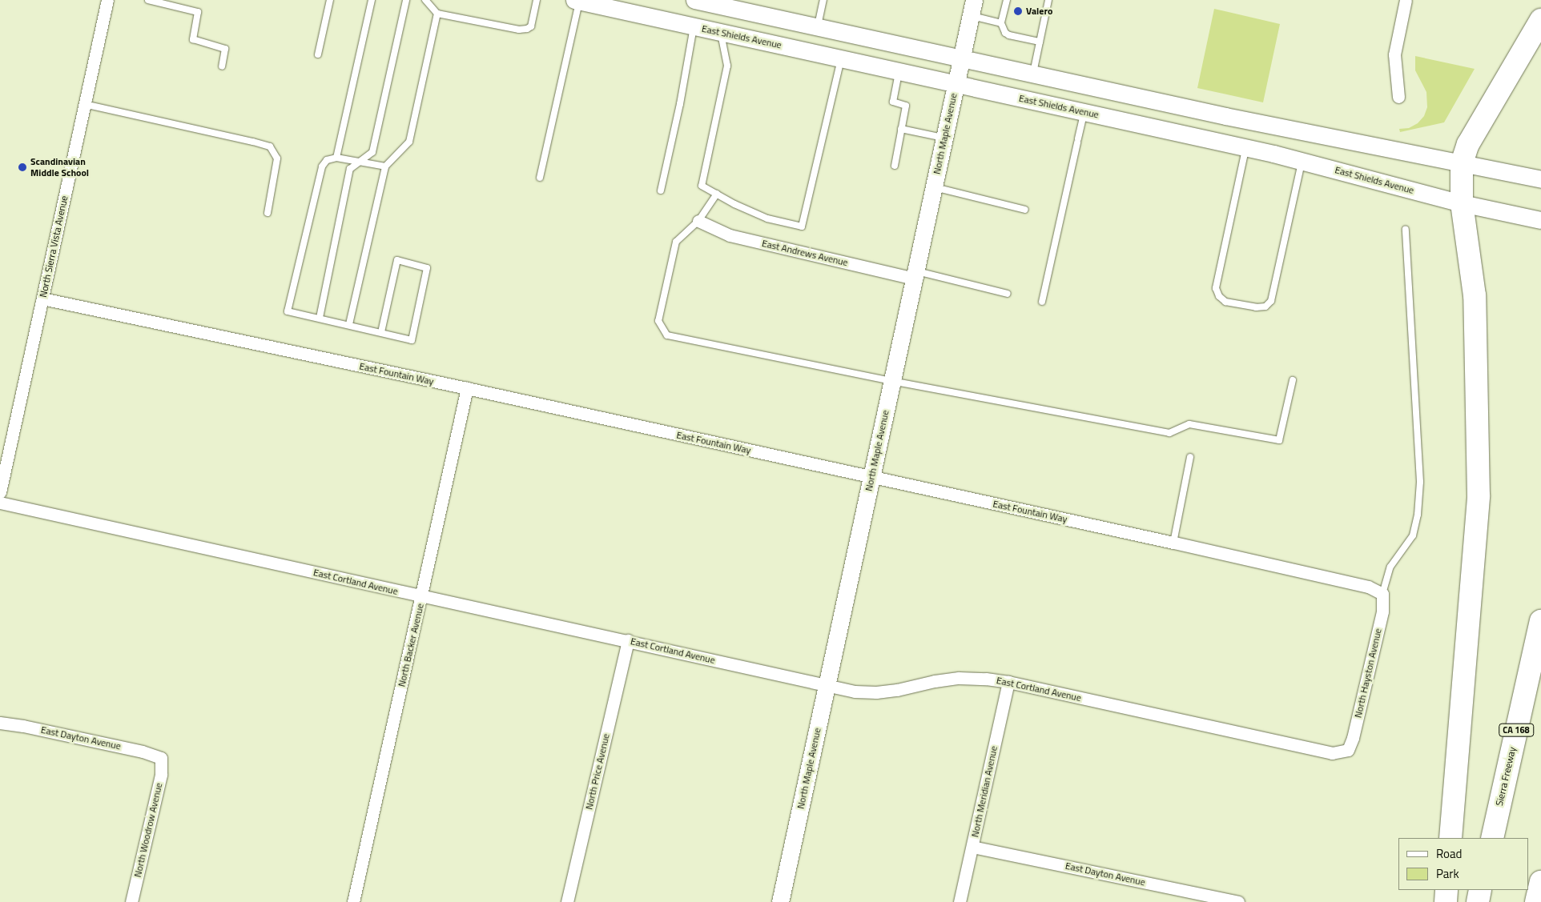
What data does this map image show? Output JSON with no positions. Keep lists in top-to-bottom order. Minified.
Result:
{"streets":{"highway":["CA 168","Sierra Freeway"],"main road":["East Shields Avenue","North Maple Avenue"],"street":["North Sierra Vista Avenue","East Andrews Avenue","East Fountain Way","East Cortland Avenue","North Backer Avenue","North Hayston Avenue","East Dayton Avenue","North Price Avenue","North Meridian Avenue","North Woodrow Avenue"]},"crossings":[["East Shields Avenue","North Maple Avenue"],["North Maple Avenue","East Andrews Avenue"],["North Maple Avenue","East Fountain Way"],["North Maple Avenue","East Cortland Avenue"],["North Sierra Vista Avenue","East Fountain Way"],["East Fountain Way","North Backer Avenue"],["East Fountain Way","North Hayston Avenue"],["East Cortland Avenue","North Backer Avenue"],["East Cortland Avenue","North Hayston Avenue"],["East Cortland Avenue","North Price Avenue"],["East Cortland Avenue","North Meridian Avenue"],["East Dayton Avenue","North Meridian Avenue"],["East Dayton Avenue","North Woodrow Avenue"]],"places":["Valero","Scandinavian Middle School"],"legend":["Road","Park"]}
